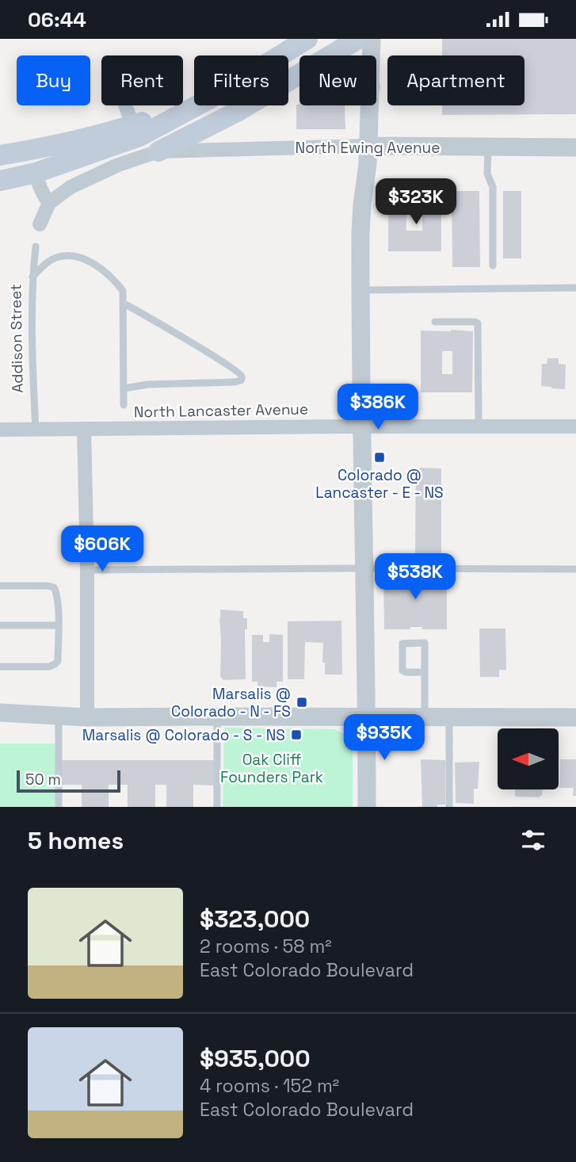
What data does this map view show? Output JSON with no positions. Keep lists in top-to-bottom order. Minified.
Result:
{"streets":{"street":["North Ewing Avenue","North Lancaster Avenue"],"lane":["Addison Street"]},"crossings":[["Addison Street","North Lancaster Avenue"]],"parks":["Oak Cliff Founders Park"],"places":{"transit":["Colorado @ Lancaster - E - NS","Marsalis @ Colorado - N - FS","Marsalis @ Colorado - S - NS"]},"scale_bar":"50 m","north":"left","page":{"status":"06:44","chip":["Buy","Rent","Filters","New","Apartment"],"price":["$323K","$386K","$606K","$538K","$935K"],"scale":"50 m","heading":"5 homes","list":[{"name":"$323,000","note":"2 rooms · 58 m² · East Colorado Boulevard"},{"name":"$935,000","note":"4 rooms · 152 m² · East Colorado Boulevard"}]}}
